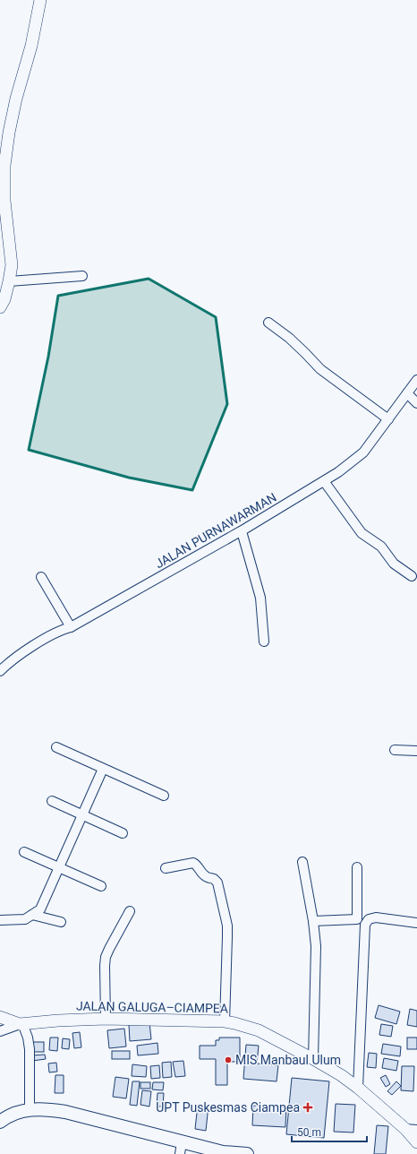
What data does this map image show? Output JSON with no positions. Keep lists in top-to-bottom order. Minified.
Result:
{"streets":{"street":["JALAN PURNAWARMAN","JALAN GALUGA–CIAMPEA"]},"places":{"other":["MIS Manbaul Ulum"],"health":["UPT Puskesmas Ciampea"]},"scale_bar":"50 m"}
